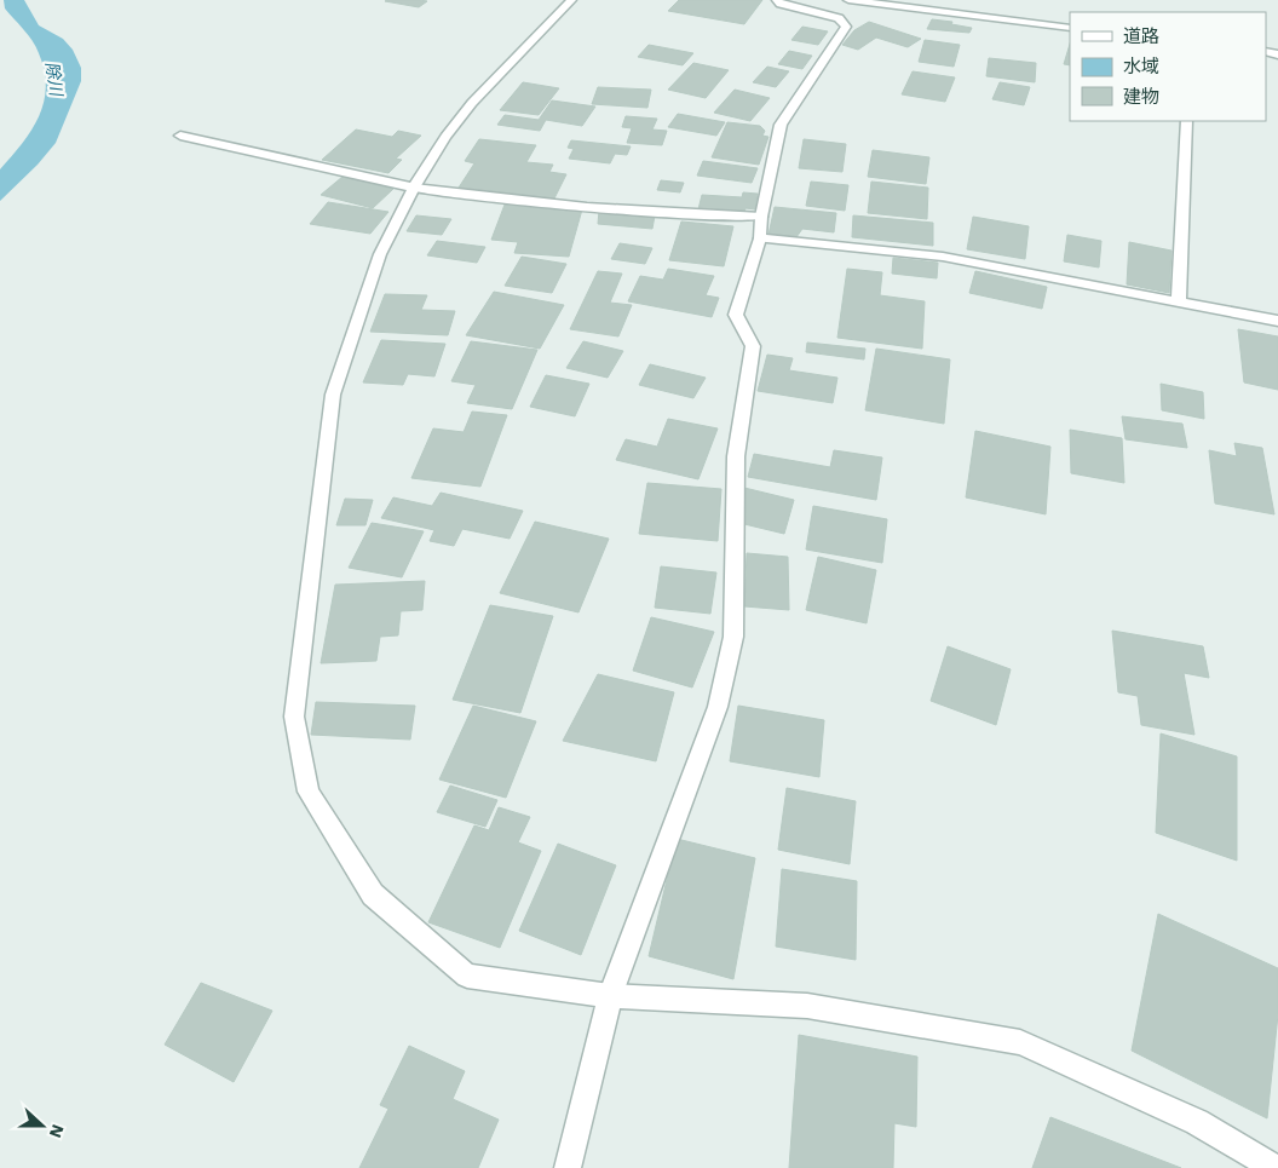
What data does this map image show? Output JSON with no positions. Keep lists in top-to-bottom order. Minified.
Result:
{"water":["除川"],"legend":["道路","水域","建物"],"north":"right"}
